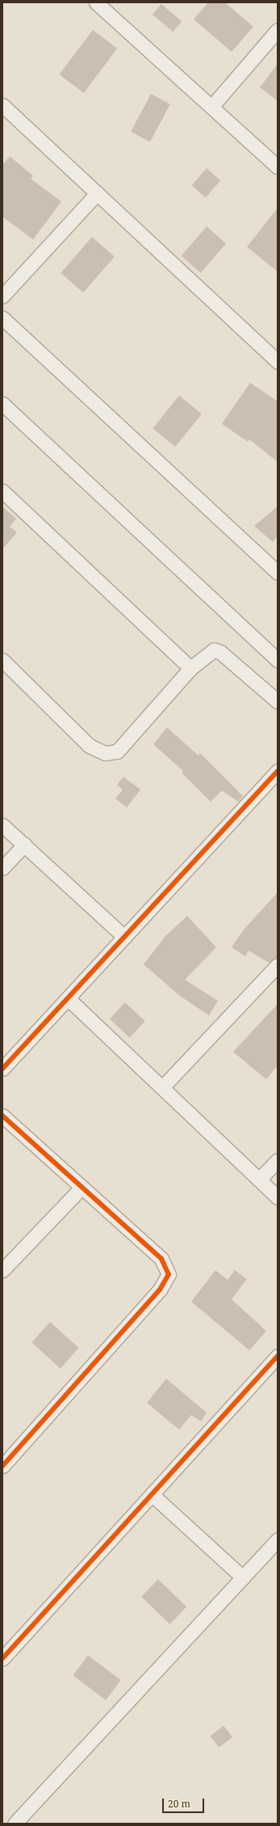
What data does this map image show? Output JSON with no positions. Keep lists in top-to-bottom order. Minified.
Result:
{"scale_bar":"20 m"}
